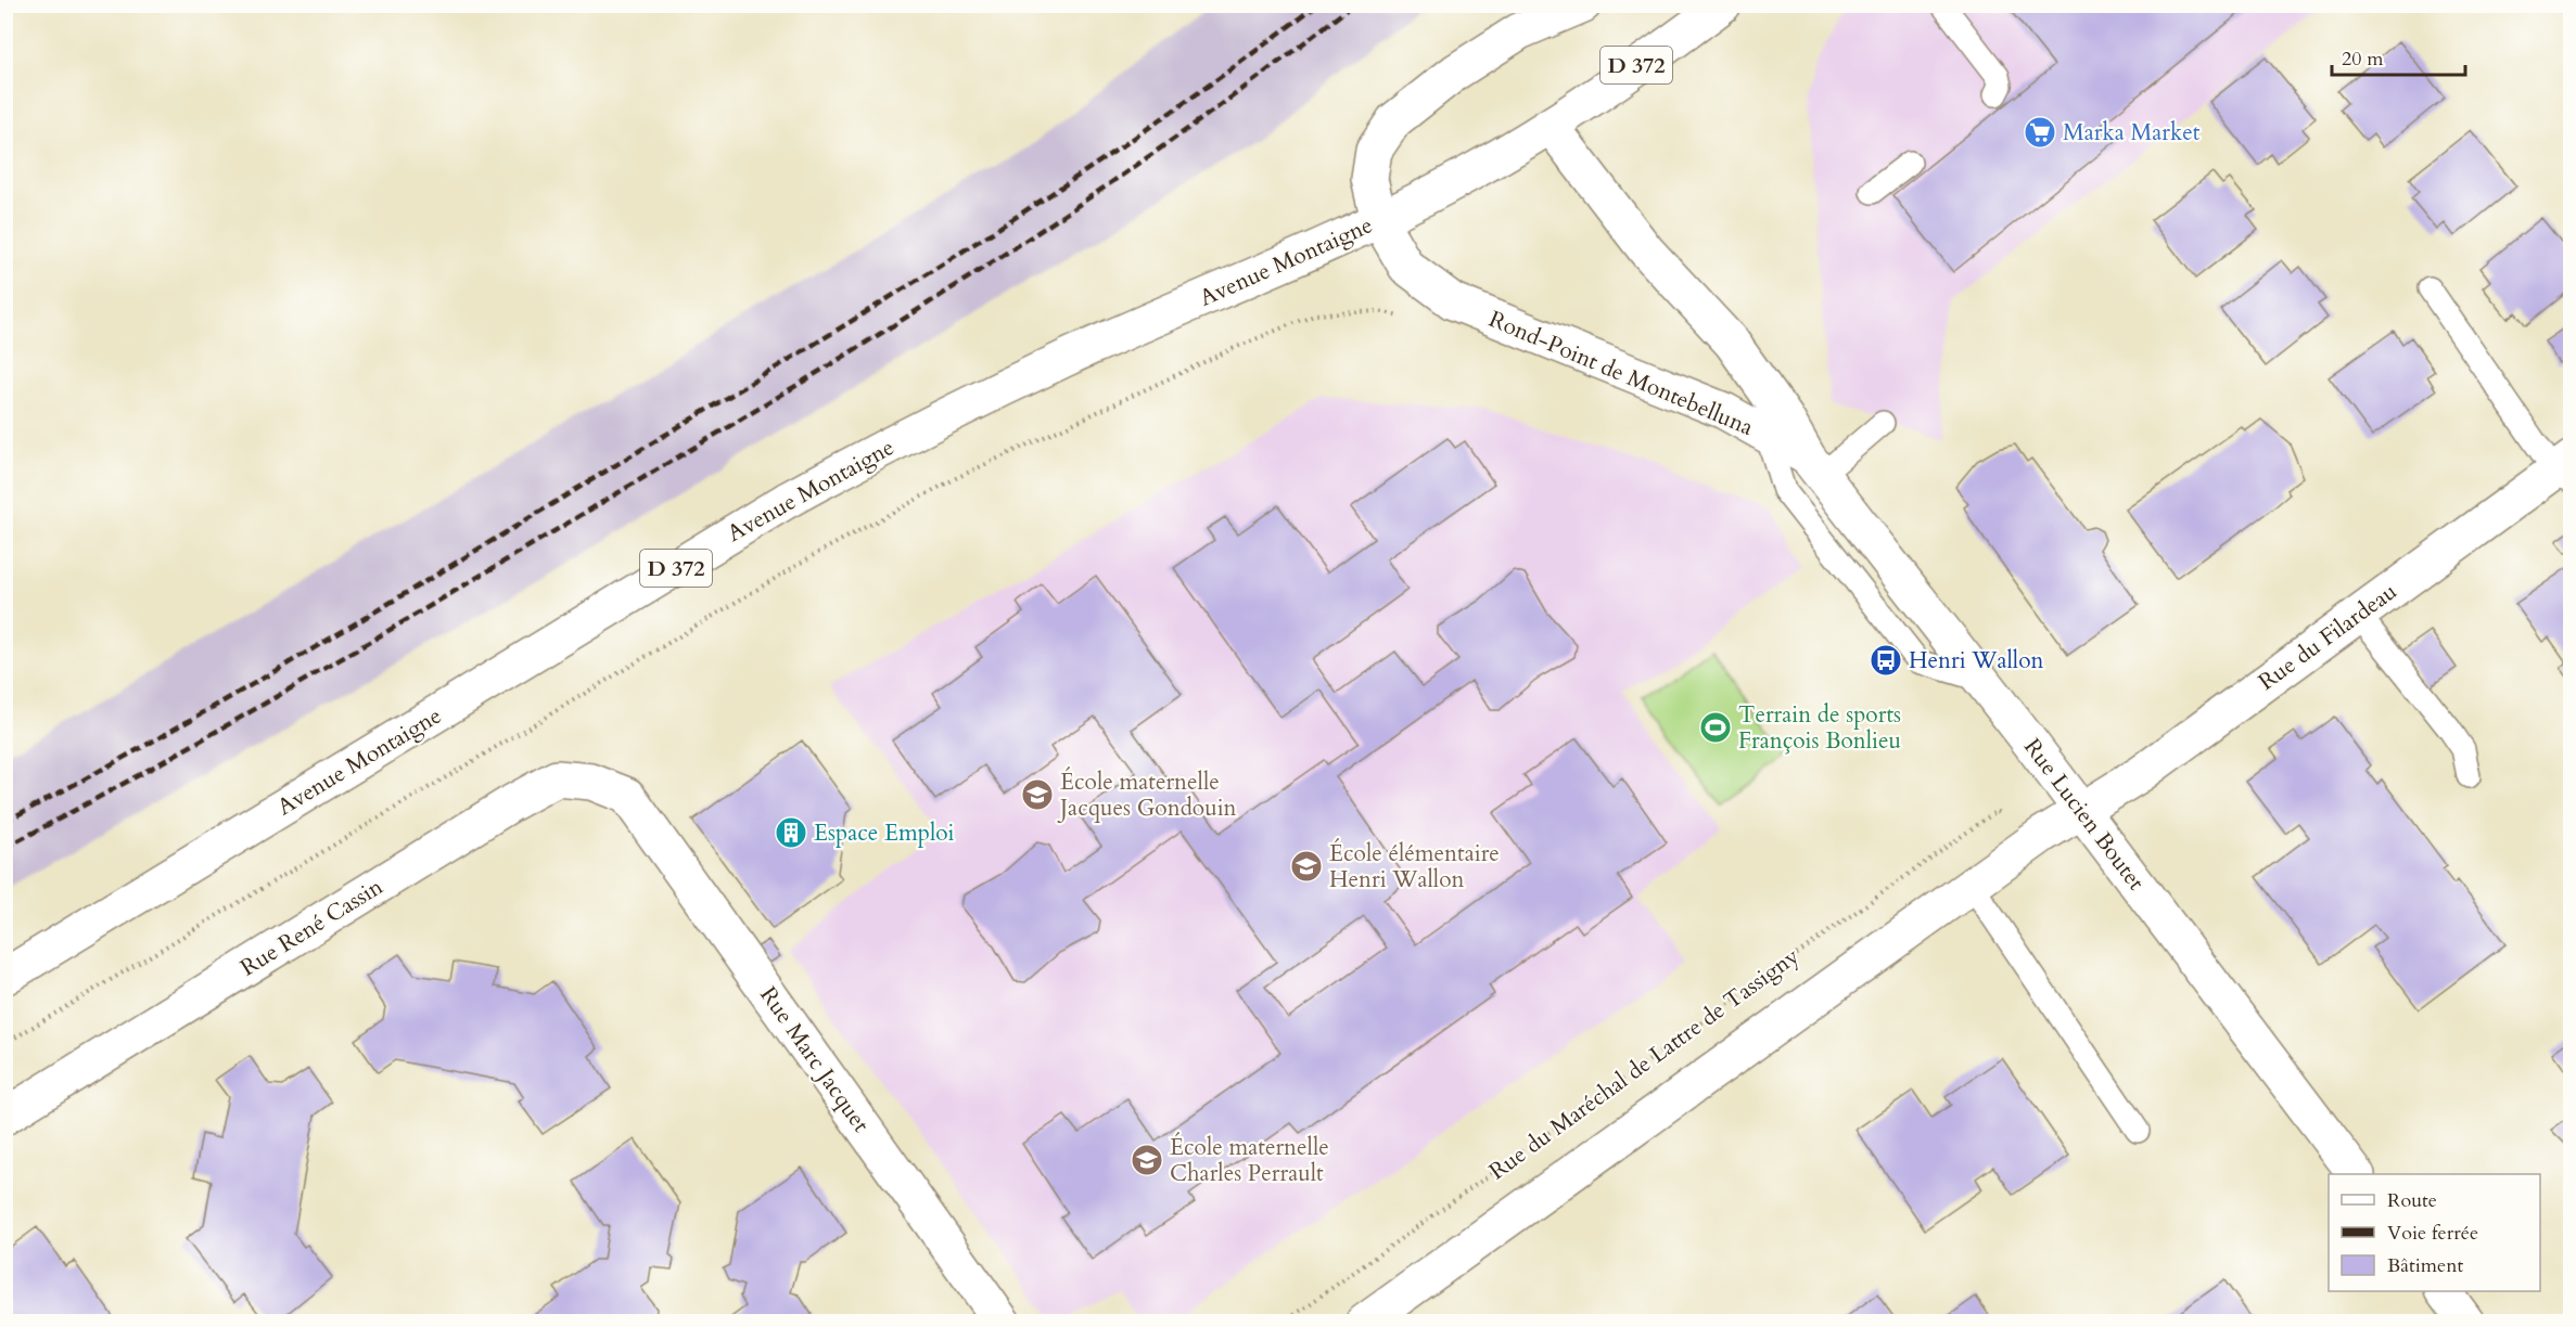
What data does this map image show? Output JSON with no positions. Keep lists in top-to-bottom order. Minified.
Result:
{"streets":{"street":["D 372","Avenue Montaigne","Rond-Point de Montebelluna","Rue du Filardeau","Rue Lucien Boutet","Rue René Cassin","Rue Marc Jacquet","Rue du Maréchal de Lattre de Tassigny"]},"crossings":[["D 372","Avenue Montaigne"],["D 372","Rond-Point de Montebelluna"],["Avenue Montaigne","Rond-Point de Montebelluna"],["Rond-Point de Montebelluna","Rue Lucien Boutet"],["Rue du Filardeau","Rue Lucien Boutet"],["Rue du Filardeau","Rue du Maréchal de Lattre de Tassigny"],["Rue Lucien Boutet","Rue du Maréchal de Lattre de Tassigny"],["Rue René Cassin","Rue Marc Jacquet"]],"places":{"supermarket":["Marka Market"],"bus stop":["Henri Wallon"],"sports":["Terrain de sports François Bonlieu"],"school or university":["École maternelle Jacques Gondouin","École élémentaire Henri Wallon","École maternelle Charles Perrault"],"building":["Espace Emploi"]},"legend":["Route","Voie ferrée","Bâtiment"],"scale_bar":"20 m"}
